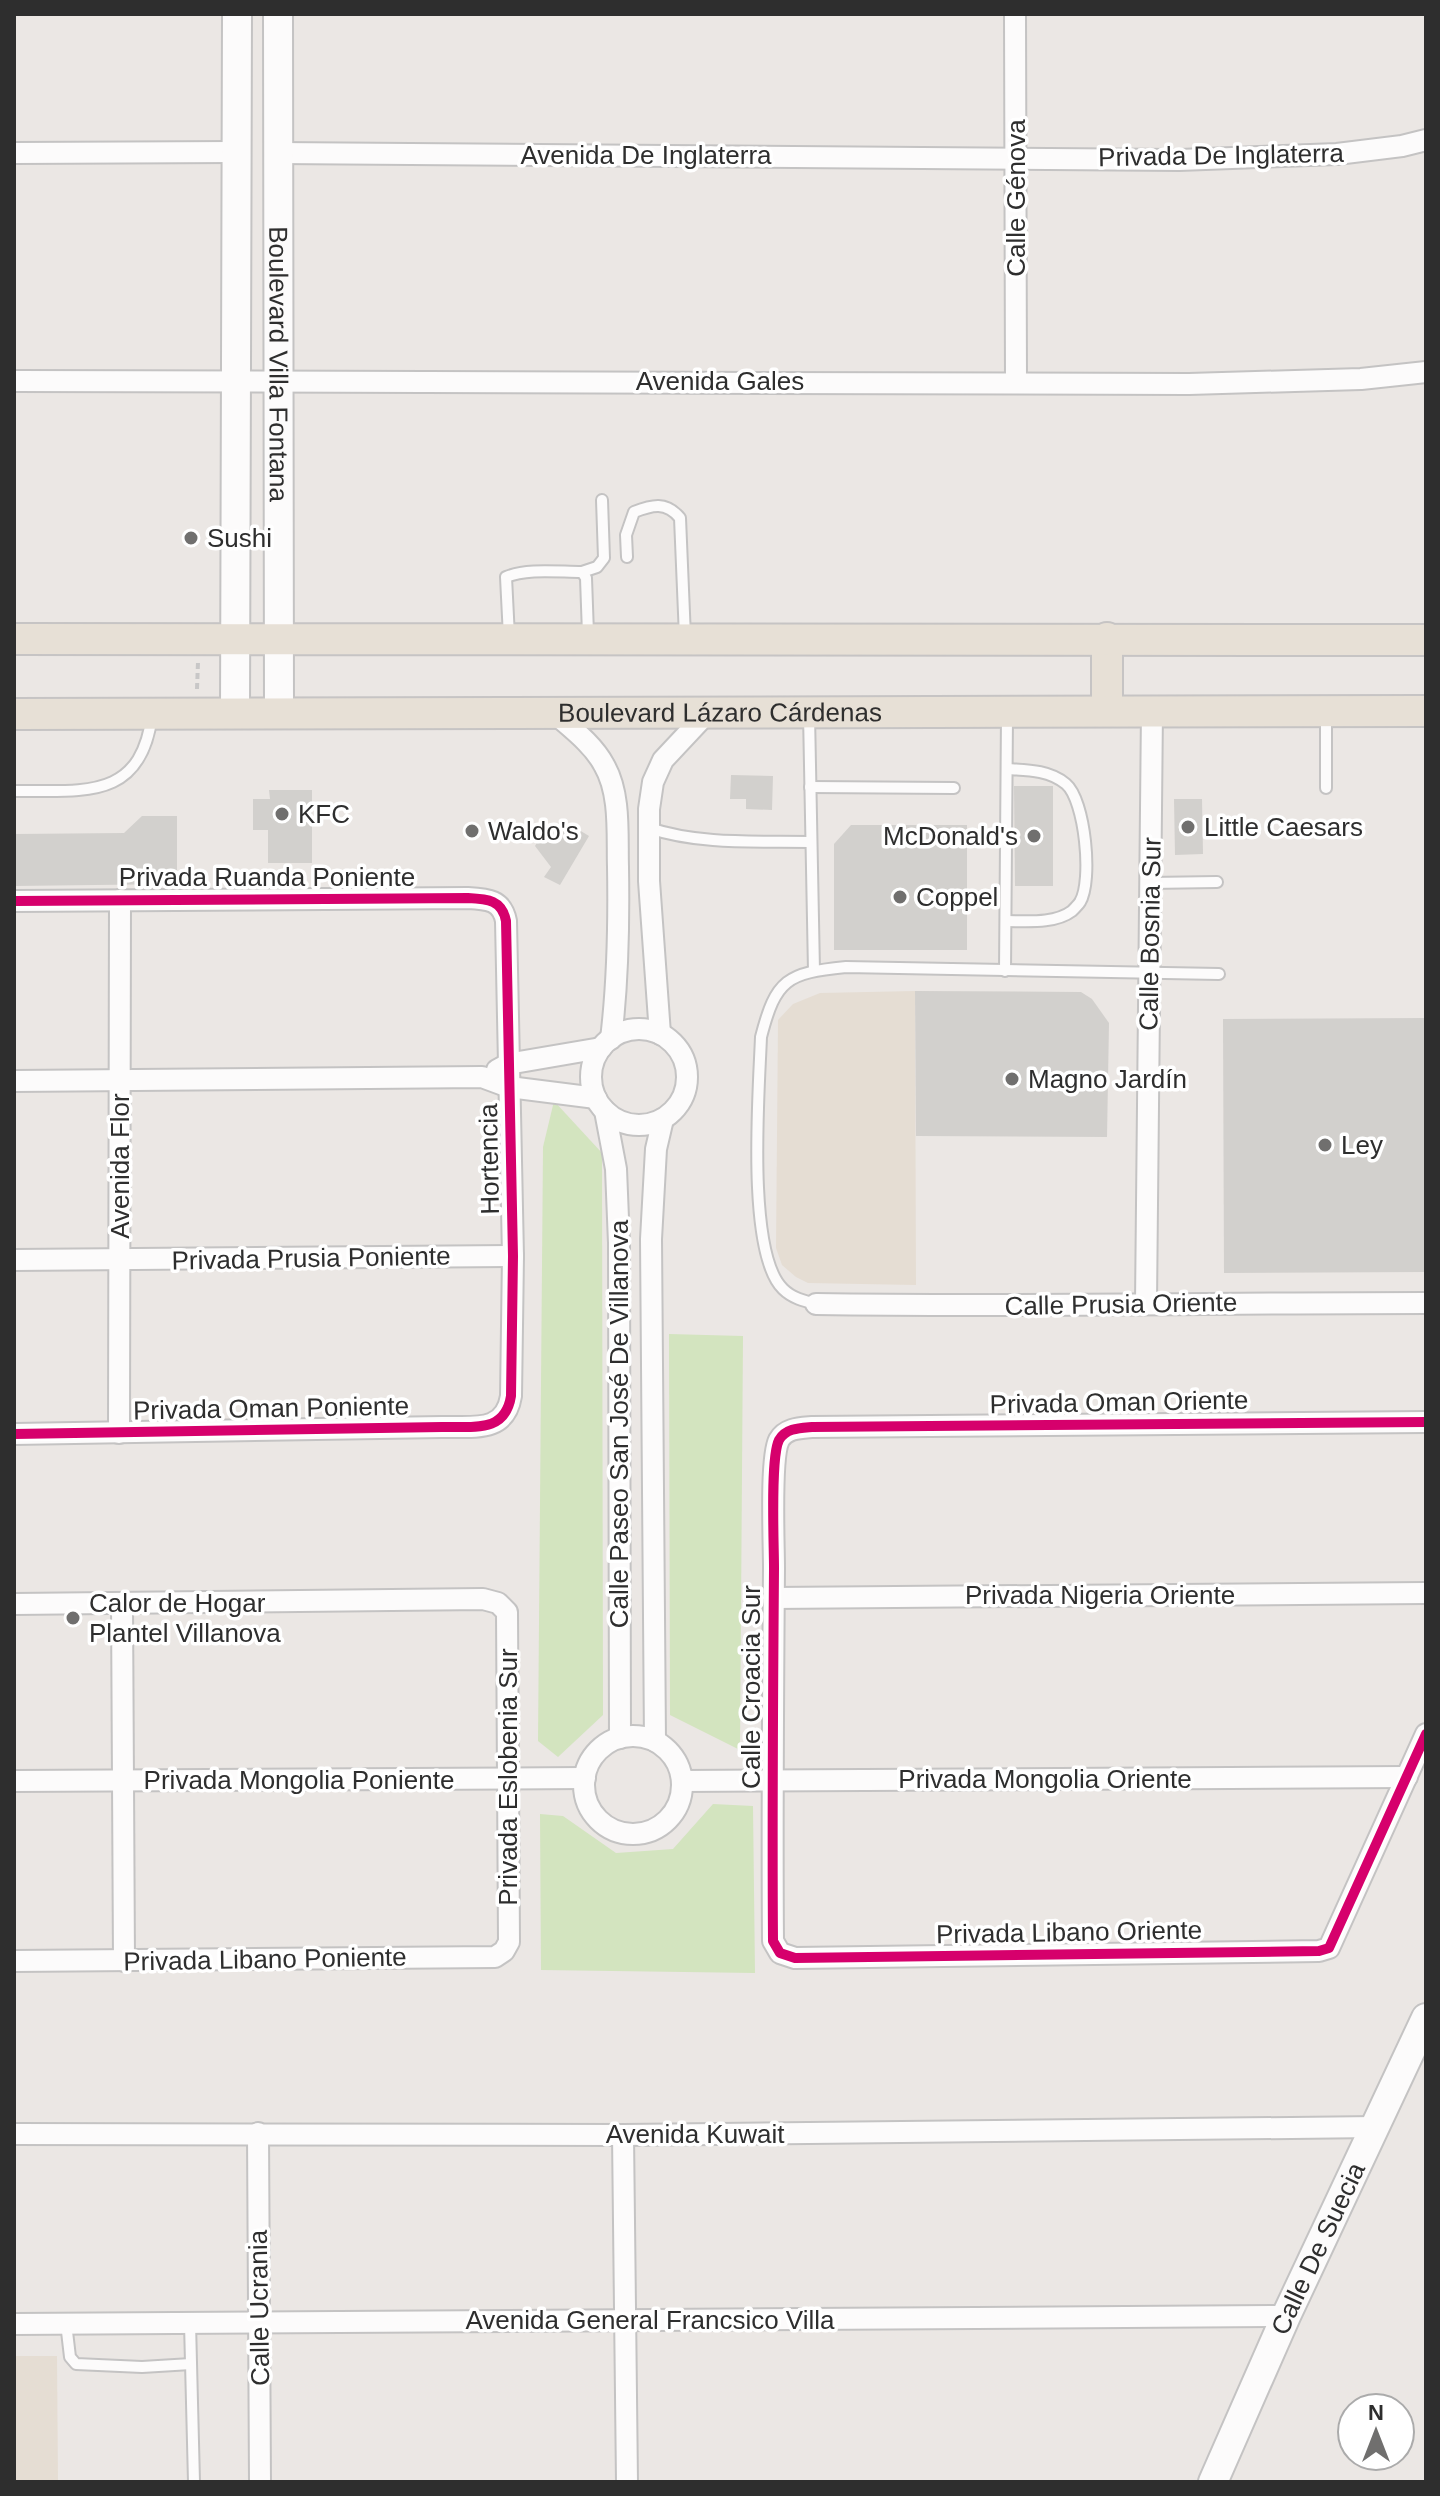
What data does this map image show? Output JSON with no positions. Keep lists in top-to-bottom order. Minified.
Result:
{"streets":{"main road":["Boulevard Lázaro Cárdenas"],"street":["Avenida De Inglaterra","Privada De Inglaterra","Calle Génova","Boulevard Villa Fontana","Avenida Gales","Privada Ruanda Poniente","Calle Bosnia Sur","Hortencia","Avenida Flor","Privada Prusia Poniente","Calle Prusia Oriente","Privada Oman Oriente","Privada Oman Poniente","Calle Paseo San José De Villanova","Privada Nigeria Oriente","Calle Croacia Sur","Privada Eslobenia Sur","Privada Mongolia Oriente","Privada Mongolia Poniente","Privada Libano Oriente","Privada Libano Poniente","Avenida Kuwait","Calle De Suecia","Calle Ucrania","Avenida General Francsico Villa"]},"crossings":[["Avenida De Inglaterra","Privada De Inglaterra"],["Avenida De Inglaterra","Calle Génova"],["Avenida De Inglaterra","Boulevard Villa Fontana"],["Privada De Inglaterra","Calle Génova"],["Calle Génova","Avenida Gales"],["Boulevard Villa Fontana","Avenida Gales"],["Boulevard Villa Fontana","Boulevard Lázaro Cárdenas"],["Boulevard Lázaro Cárdenas","Calle Bosnia Sur"],["Privada Ruanda Poniente","Hortencia"],["Privada Ruanda Poniente","Avenida Flor"],["Calle Bosnia Sur","Calle Prusia Oriente"],["Hortencia","Privada Prusia Poniente"],["Hortencia","Privada Oman Poniente"],["Avenida Flor","Privada Prusia Poniente"],["Avenida Flor","Privada Oman Poniente"],["Privada Oman Oriente","Calle Croacia Sur"],["Calle Paseo San José De Villanova","Privada Mongolia Oriente"],["Calle Paseo San José De Villanova","Privada Mongolia Poniente"],["Privada Nigeria Oriente","Calle Croacia Sur"],["Calle Croacia Sur","Privada Mongolia Oriente"],["Calle Croacia Sur","Privada Libano Oriente"],["Privada Eslobenia Sur","Privada Mongolia Poniente"],["Privada Eslobenia Sur","Privada Libano Poniente"],["Privada Mongolia Oriente","Privada Mongolia Poniente"],["Privada Mongolia Oriente","Privada Libano Oriente"],["Avenida Kuwait","Calle De Suecia"],["Avenida Kuwait","Calle Ucrania"],["Calle De Suecia","Avenida General Francsico Villa"],["Calle Ucrania","Avenida General Francsico Villa"]],"places":["Sushi","KFC","Little Caesars","Waldo's","McDonald's","Coppel","Magno Jardín","Ley","Calor de Hogar Plantel Villanova"],"north":"top"}
